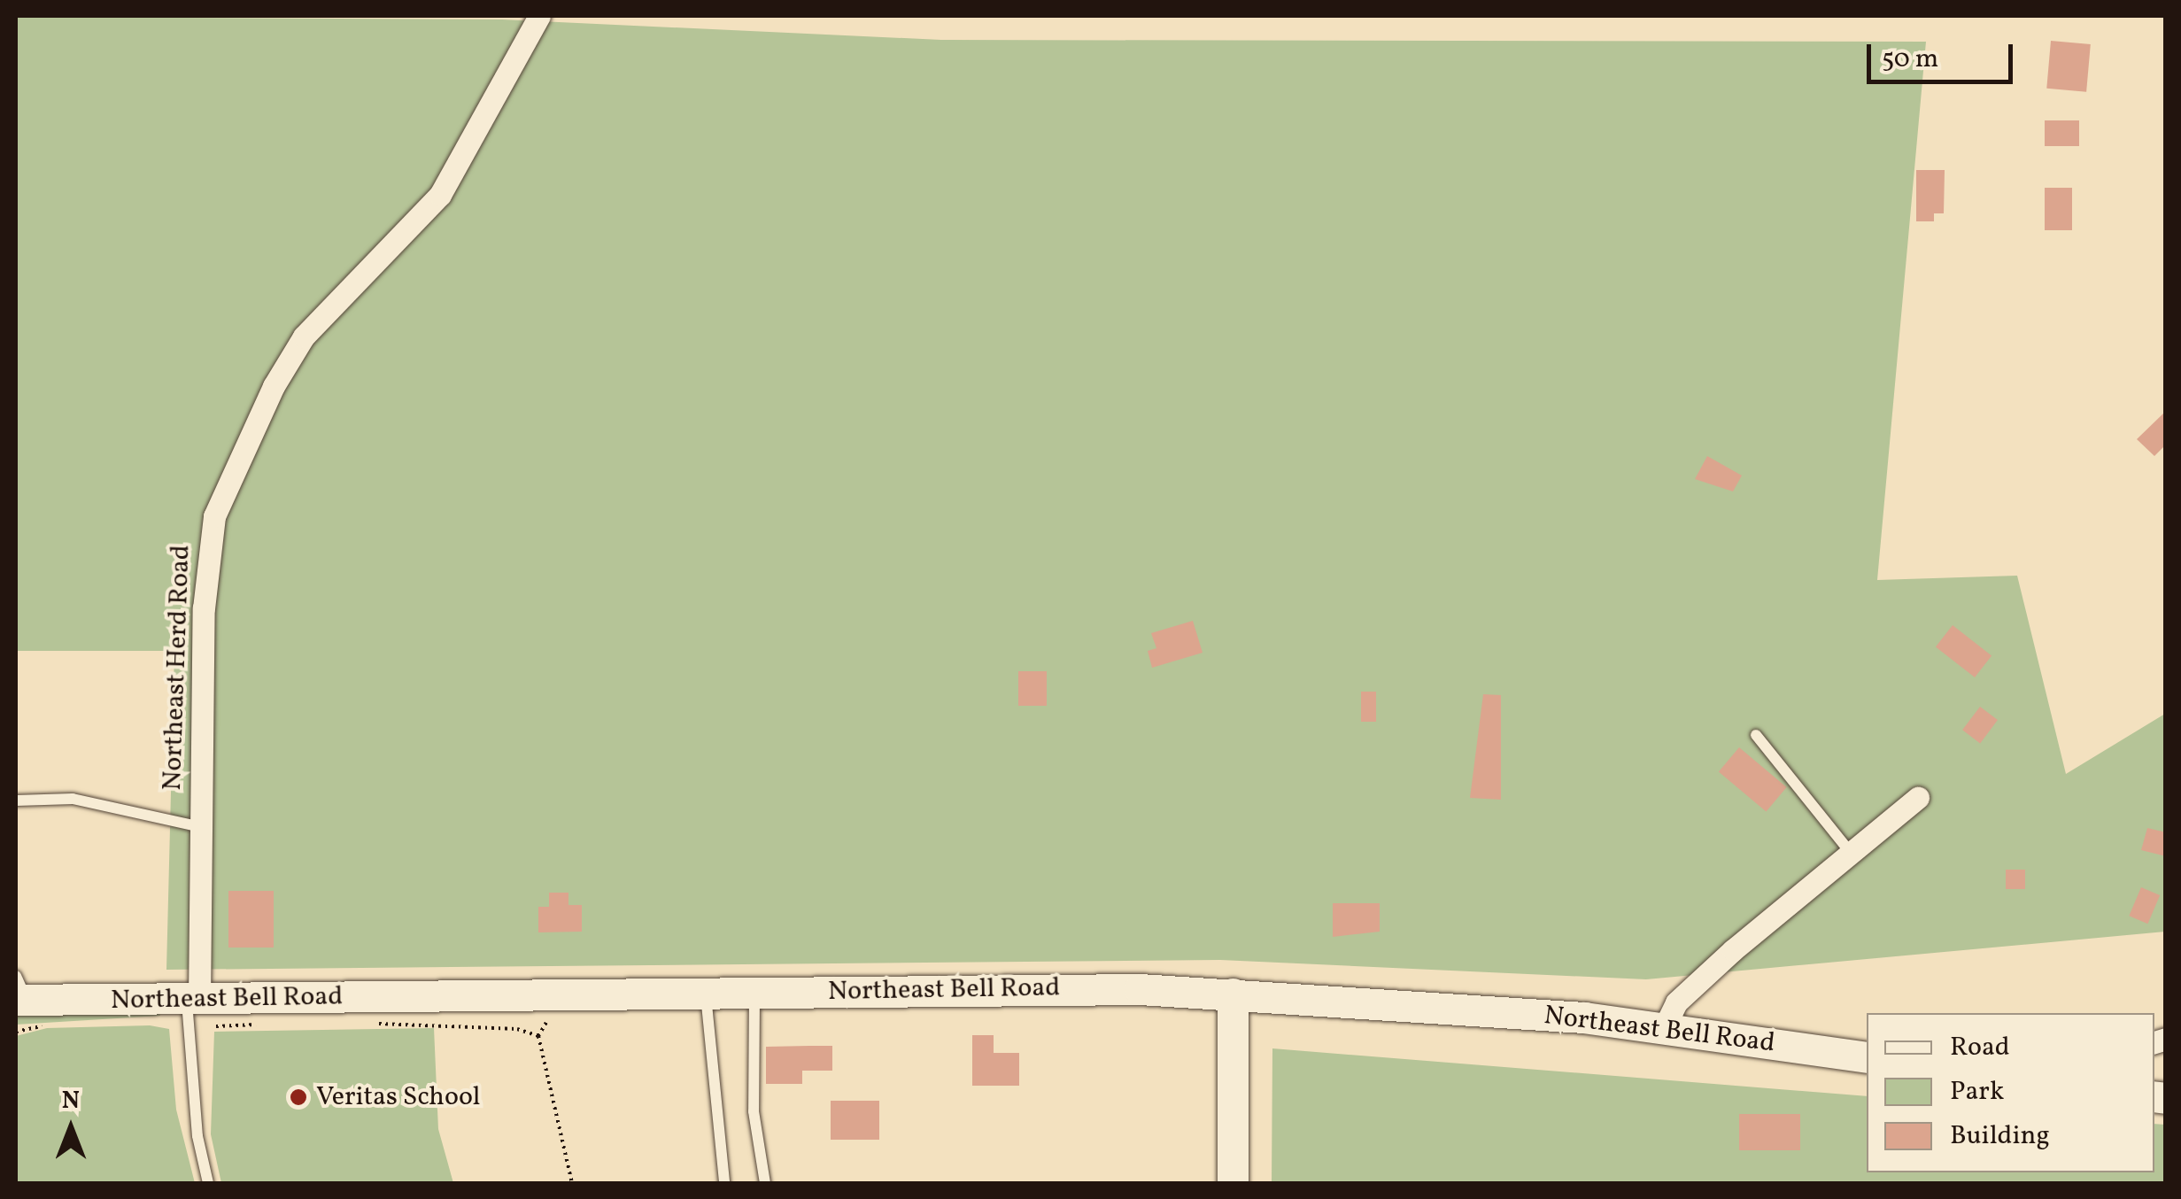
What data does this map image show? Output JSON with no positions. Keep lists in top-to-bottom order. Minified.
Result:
{"streets":{"main road":["Northeast Bell Road"],"street":["Northeast Herd Road"]},"crossings":[["Northeast Herd Road","Northeast Bell Road"]],"places":["Veritas School"],"legend":["Road","Park","Building"],"scale_bar":"50 m","north":"top"}
